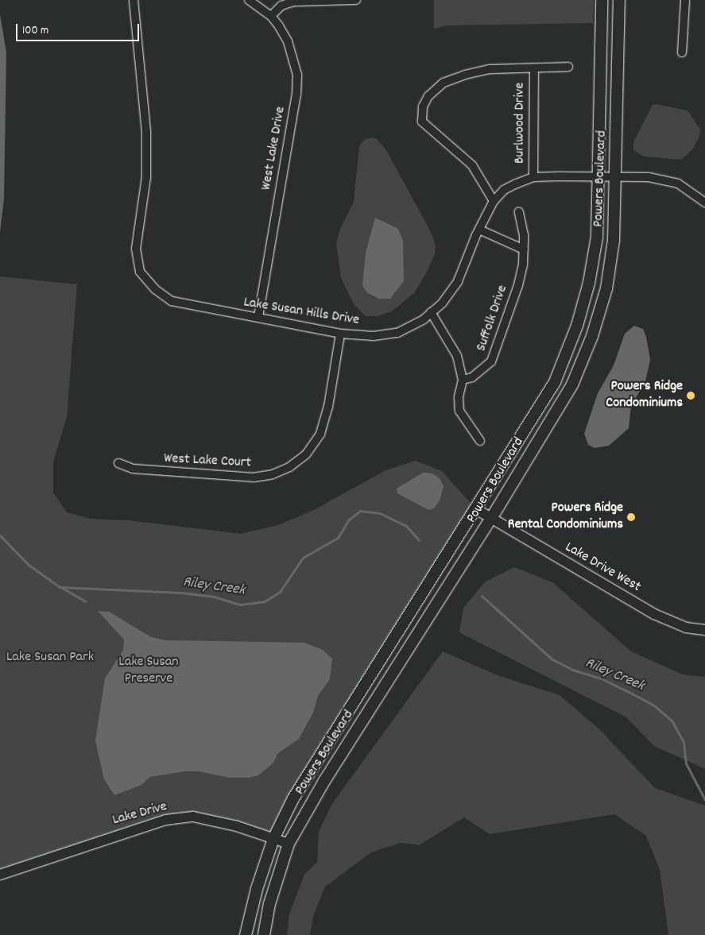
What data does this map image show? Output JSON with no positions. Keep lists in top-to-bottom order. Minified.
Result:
{"streets":{"main road":["Powers Boulevard"],"street":["Burlwood Drive","West Lake Drive","Lake Susan Hills Drive","Suffolk Drive","West Lake Court","Lake Drive West","Lake Drive"]},"crossings":[["Burlwood Drive","Lake Susan Hills Drive"],["West Lake Drive","Lake Susan Hills Drive"],["Powers Boulevard","Lake Susan Hills Drive"],["Powers Boulevard","Lake Drive West"],["Powers Boulevard","Lake Drive"],["Lake Susan Hills Drive","West Lake Court"]],"water":["Riley Creek"],"parks":["Lake Susan Park","Lake Susan Preserve"],"places":["Powers Ridge Condominiums","Powers Ridge Rental Condominiums"],"scale_bar":"100 m"}
